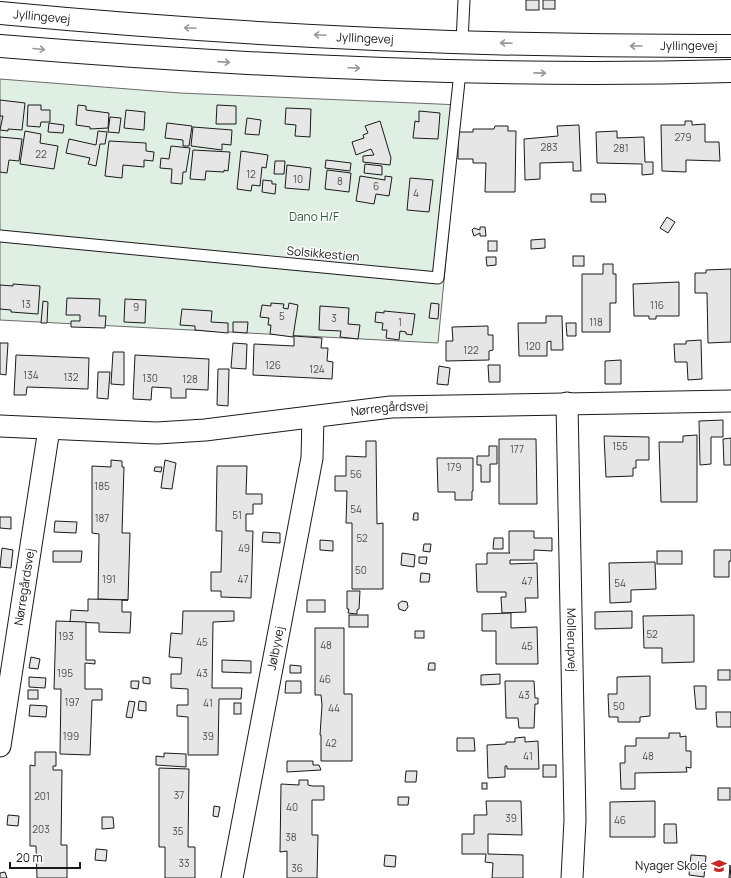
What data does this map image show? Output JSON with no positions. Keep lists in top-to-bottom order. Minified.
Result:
{"streets":{"street":["Jyllingevej","Nørregårdsvej","Mollerupvej","Jølbyvej"],"lane":["Solsikkestien"]},"crossings":[["Nørregårdsvej","Mollerupvej"],["Nørregårdsvej","Jølbyvej"]],"parks":["Dano H/F"],"places":{"school or university":["Nyager Skole"]},"house_numbers":["279","283","281","22","12","10","8","6","4","13","116","9","5","3","1","118","120","122","126","124","134","132","130","128","155","177","179","56","185","54","51","187","52","49","50","191","47","47","54","52","193","45","48","45","195","43","46","43","197","41","50","44","199","39","42","41","48","37","201","40","39","46","203","35","38","33","36"],"scale_bar":"20 m"}
